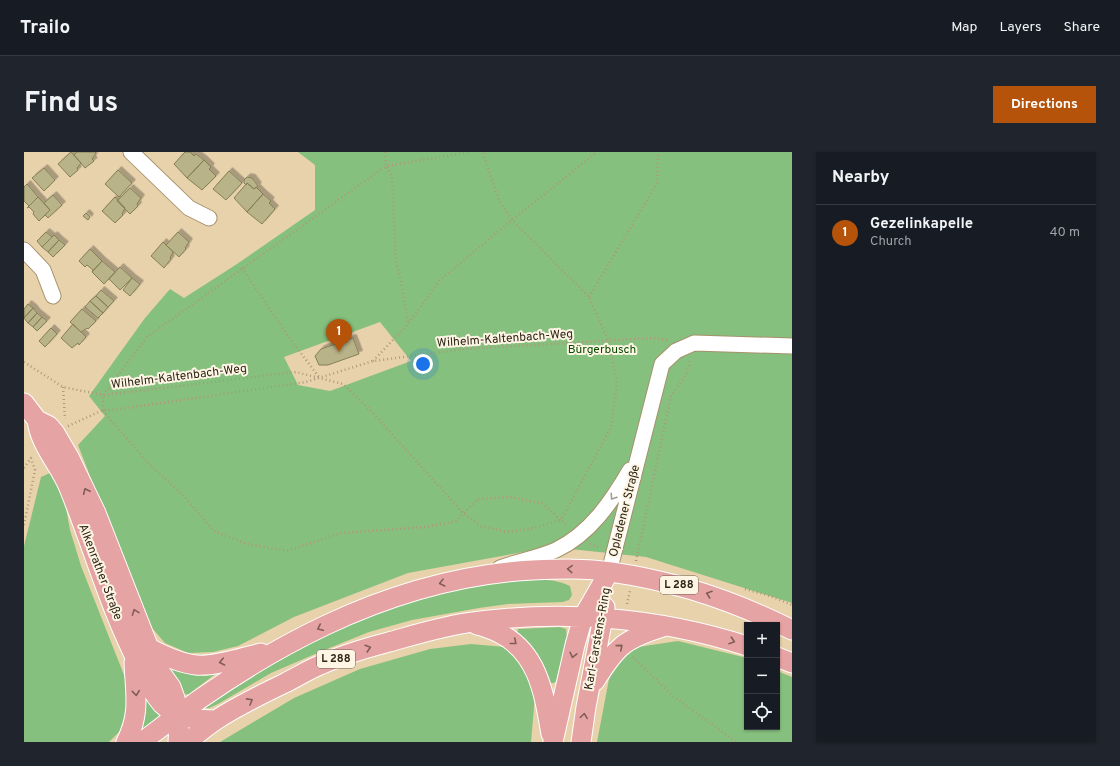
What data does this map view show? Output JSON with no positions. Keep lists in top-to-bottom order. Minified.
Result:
{"streets":{"main road":["Alkenrather Straße","L 288","Karl-Carstens-Ring"],"street":["Opladener Straße"],"path":["Wilhelm-Kaltenbach-Weg"]},"crossings":[["Wilhelm-Kaltenbach-Weg","Opladener Straße"],["Opladener Straße","L 288"],["Opladener Straße","Karl-Carstens-Ring"],["Alkenrather Straße","L 288"],["L 288","Karl-Carstens-Ring"]],"parks":["Bürgerbusch"],"page":{"header":"Trailo","nav":["Map","Layers","Share"],"title":"Find us","buttons":"Directions","heading":"Nearby","list":[{"mark":"1","name":"Gezelinkapelle","note":"Church","value":"40 m"}],"pins":"1","map_buttons":["+","−"]}}
